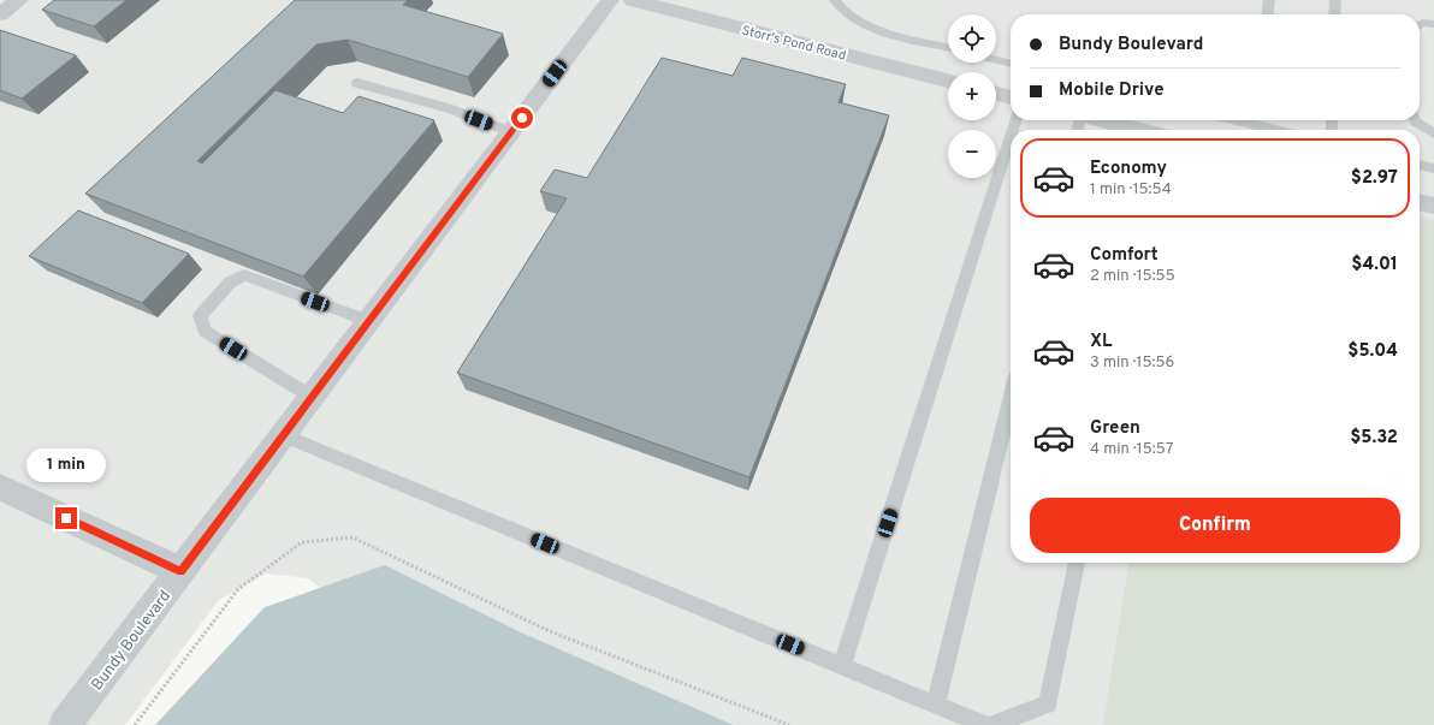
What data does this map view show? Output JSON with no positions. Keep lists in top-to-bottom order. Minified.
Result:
{"streets":{"street":["Storr's Pond Road","Bundy Boulevard"]},"page":{"map_buttons":["+","−"],"banner":["Bundy Boulevard","Mobile Drive"],"list":[{"name":"Economy","note":"1 min · 15:54","value":"$2.97"},{"name":"Comfort","note":"2 min · 15:55","value":"$4.01"},{"name":"XL","note":"3 min · 15:56","value":"$5.04"},{"name":"Green","note":"4 min · 15:57","value":"$5.32"}],"bubble":"1 min","buttons":"Confirm"}}
